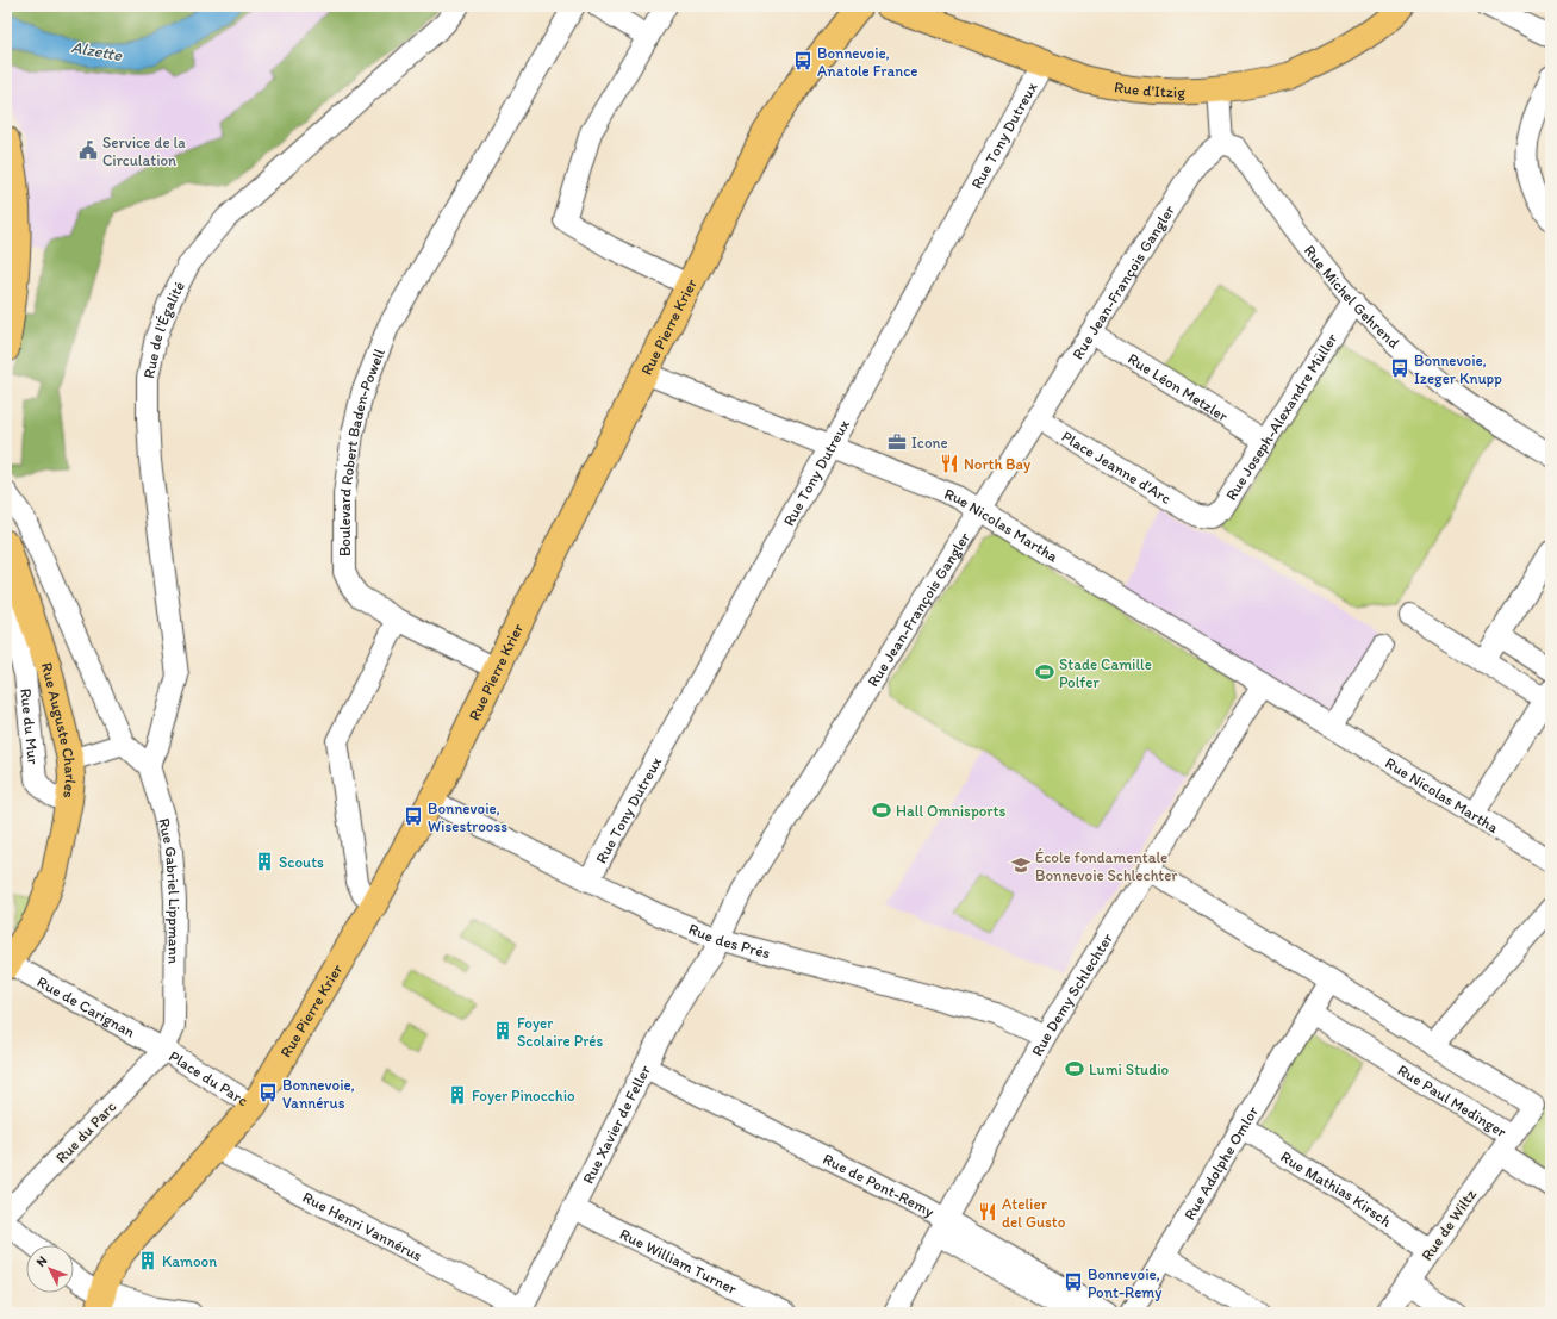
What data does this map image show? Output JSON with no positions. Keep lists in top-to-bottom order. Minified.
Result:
{"streets":{"main road":["Rue d'Itzig","Rue Pierre Krier","Rue Auguste Charles"],"street":["Rue Tony Dutreux","Rue Jean-François Gangler","Rue Michel Gehrend","Rue de l'Égalité","Rue Léon Metzler","Rue Joseph-Alexandre Müller","Boulevard Robert Baden-Powell","Place Jeanne d'Arc","Rue Nicolas Martha","Rue du Mur","Rue Gabriel Lippmann","Rue des Prés","Rue Demy Schlechter","Rue de Carignan","Place du Parc","Rue Paul Medinger","Rue Xavier de Feller","Rue du Parc","Rue Adolphe Omlor","Rue de Pont-Remy","Rue Mathias Kirsch","Rue de Wiltz","Rue Henri Vannérus","Rue William Turner"]},"crossings":[["Rue d'Itzig","Rue Tony Dutreux"],["Rue Tony Dutreux","Rue Nicolas Martha"],["Rue Tony Dutreux","Rue des Prés"],["Rue Jean-François Gangler","Rue Michel Gehrend"],["Rue Jean-François Gangler","Rue Léon Metzler"],["Rue Jean-François Gangler","Place Jeanne d'Arc"],["Rue Jean-François Gangler","Rue Nicolas Martha"],["Rue Jean-François Gangler","Rue des Prés"],["Rue Jean-François Gangler","Rue Xavier de Feller"],["Rue Michel Gehrend","Rue Joseph-Alexandre Müller"],["Rue Pierre Krier","Boulevard Robert Baden-Powell"],["Rue Pierre Krier","Rue Nicolas Martha"],["Rue Pierre Krier","Rue des Prés"],["Rue Pierre Krier","Place du Parc"],["Rue Pierre Krier","Rue Henri Vannérus"],["Rue de l'Égalité","Rue Gabriel Lippmann"],["Rue Léon Metzler","Rue Joseph-Alexandre Müller"],["Rue Joseph-Alexandre Müller","Place Jeanne d'Arc"],["Rue Nicolas Martha","Rue Demy Schlechter"],["Rue du Mur","Rue Auguste Charles"],["Rue Auguste Charles","Rue de Carignan"],["Rue Gabriel Lippmann","Rue de Carignan"],["Rue Gabriel Lippmann","Place du Parc"],["Rue Gabriel Lippmann","Rue du Parc"],["Rue des Prés","Rue Demy Schlechter"],["Rue des Prés","Rue Xavier de Feller"],["Rue Demy Schlechter","Rue Paul Medinger"],["Rue Demy Schlechter","Rue de Pont-Remy"],["Rue de Carignan","Place du Parc"],["Rue de Carignan","Rue du Parc"],["Place du Parc","Rue du Parc"],["Rue Paul Medinger","Rue Adolphe Omlor"],["Rue Paul Medinger","Rue de Wiltz"],["Rue Xavier de Feller","Rue de Pont-Remy"],["Rue Xavier de Feller","Rue Henri Vannérus"],["Rue Xavier de Feller","Rue William Turner"],["Rue Adolphe Omlor","Rue Mathias Kirsch"],["Rue Mathias Kirsch","Rue de Wiltz"]],"water":["Alzette"],"places":{"bus stop":["Bonnevoie, Anatole France","Bonnevoie, Izeger Knupp","Bonnevoie, Wisestrooss","Bonnevoie, Vannérus","Bonnevoie, Pont-Remy"],"public building":["Service de la Circulation"],"office":["Icone"],"restaurant":["North Bay","Atelier del Gusto"],"sports":["Stade Camille Polfer","Hall Omnisports","Lumi Studio"],"building":["Scouts","Foyer Scolaire Prés","Foyer Pinocchio","Kamoon"],"school or university":["École fondamentale Bonnevoie Schlechter"]},"north":"top left"}
